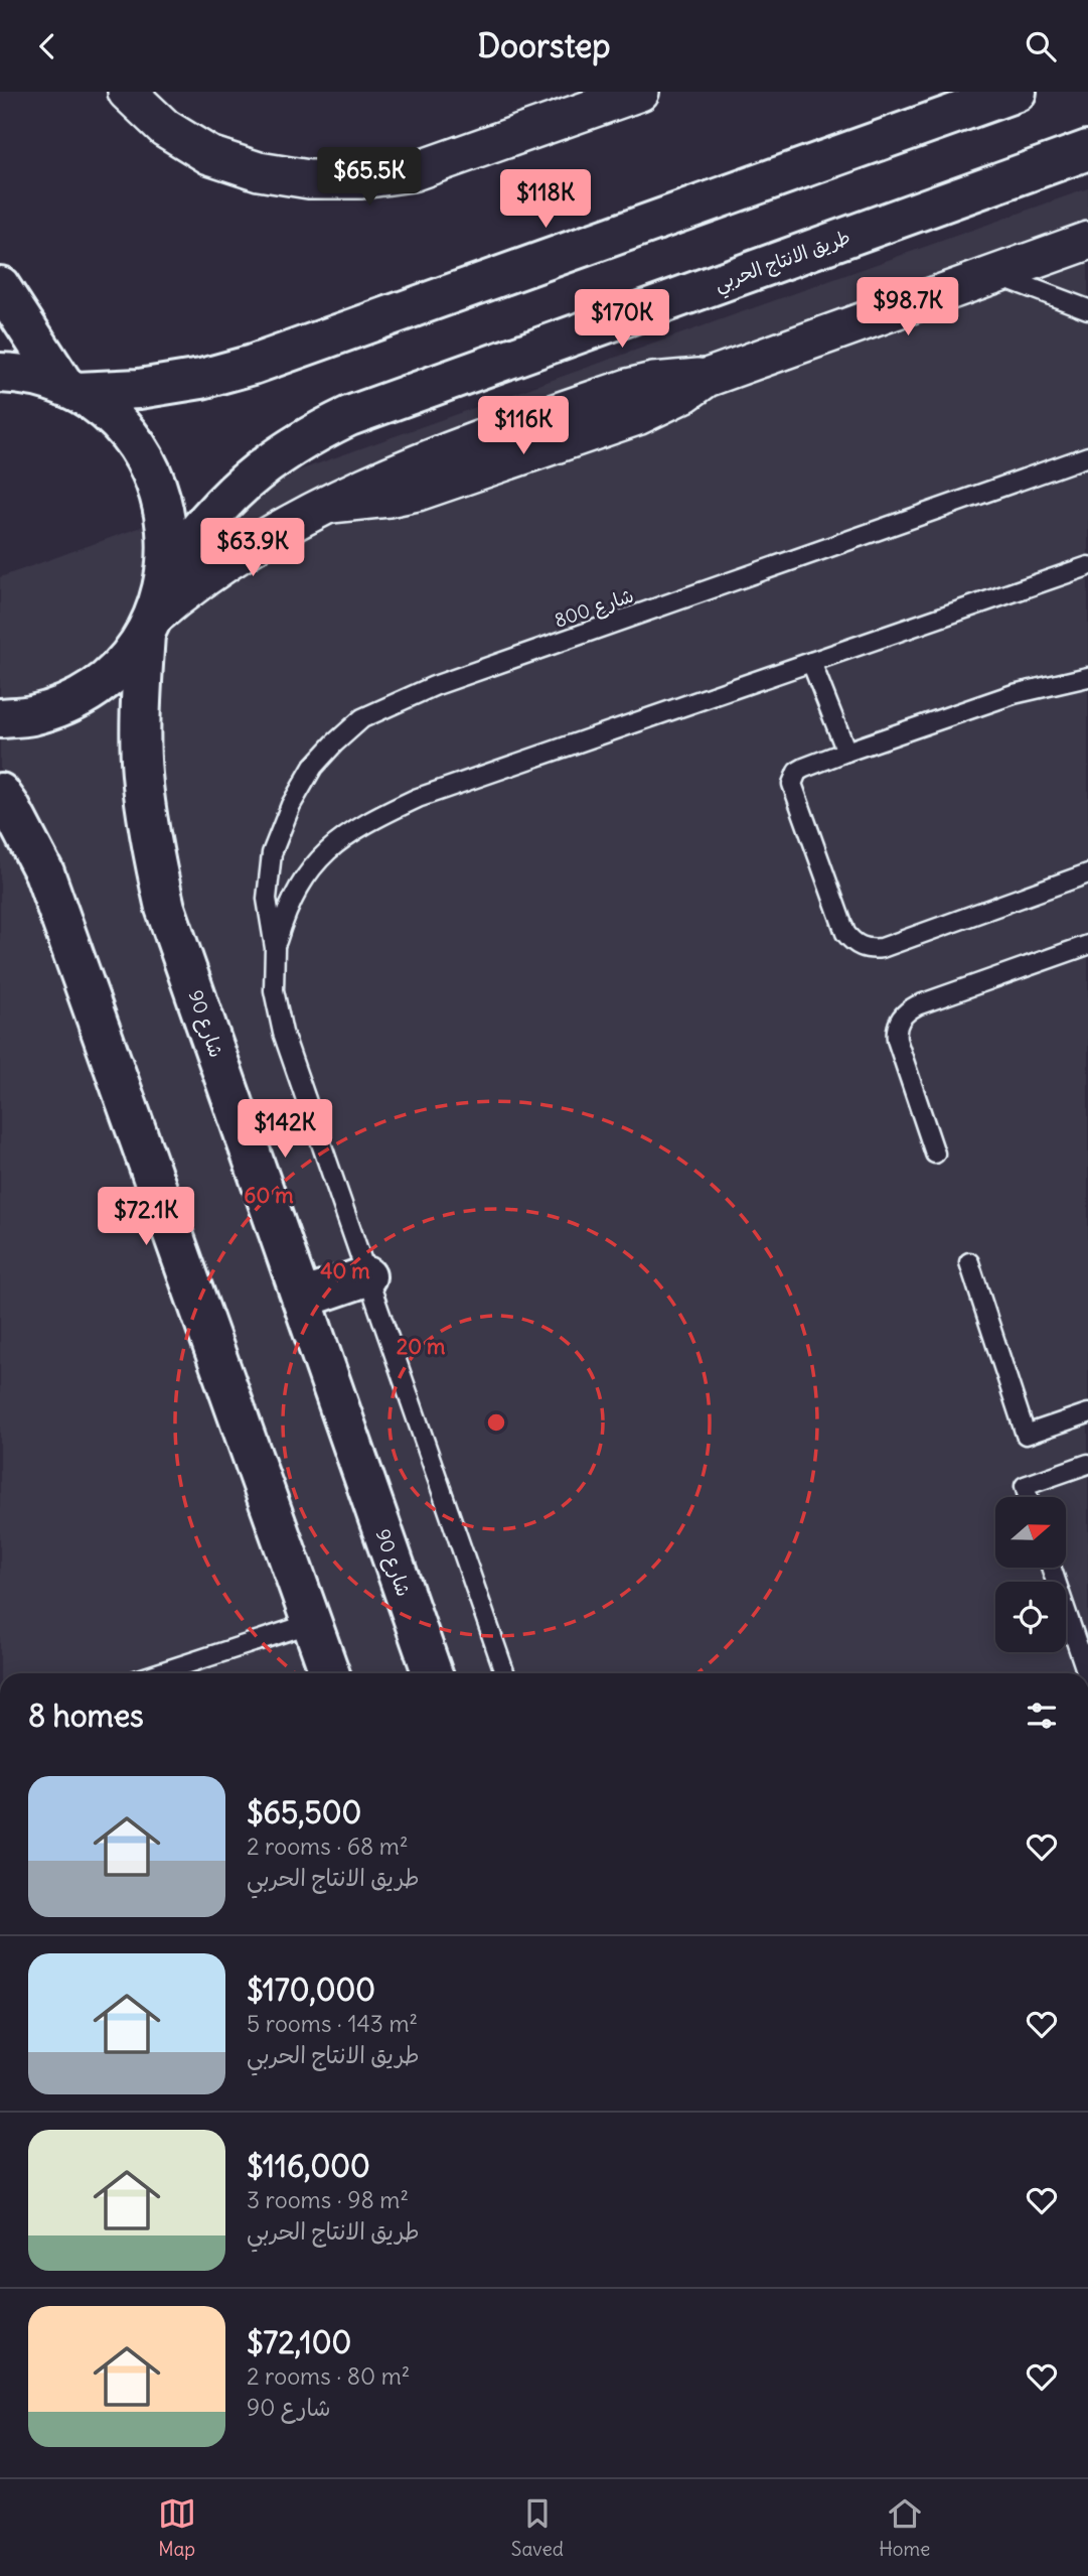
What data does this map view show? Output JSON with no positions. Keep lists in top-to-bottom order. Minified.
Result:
{"streets":{"main road":["طريق الانتاج الحربي","شارع 90"],"lane":["شارع 800"]},"north":"right","page":{"header":"Doorstep","price":["$65.5K","$118K","$98.7K","$170K","$116K","$63.9K","$142K","$72.1K"],"heading":"8 homes","list":[{"name":"$65,500","note":"2 rooms · 68 m² · طريق الانتاج الحربي"},{"name":"$170,000","note":"5 rooms · 143 m² · طريق الانتاج الحربي"},{"name":"$116,000","note":"3 rooms · 98 m² · طريق الانتاج الحربي"},{"name":"$72,100","note":"2 rooms · 80 m² · شارع 90"}],"tabs":["Map","Saved","Home"]},"rings":["60 m","40 m","20 m"]}
